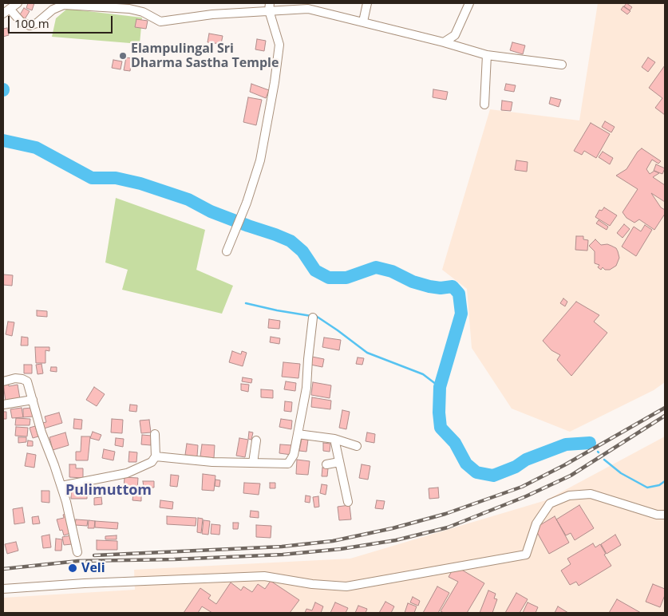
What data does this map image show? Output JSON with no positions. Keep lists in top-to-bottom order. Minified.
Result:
{"districts":["Pulimuttom"],"places":["Elampulingal Sri Dharma Sastha Temple","Veli"],"scale_bar":"100 m"}
